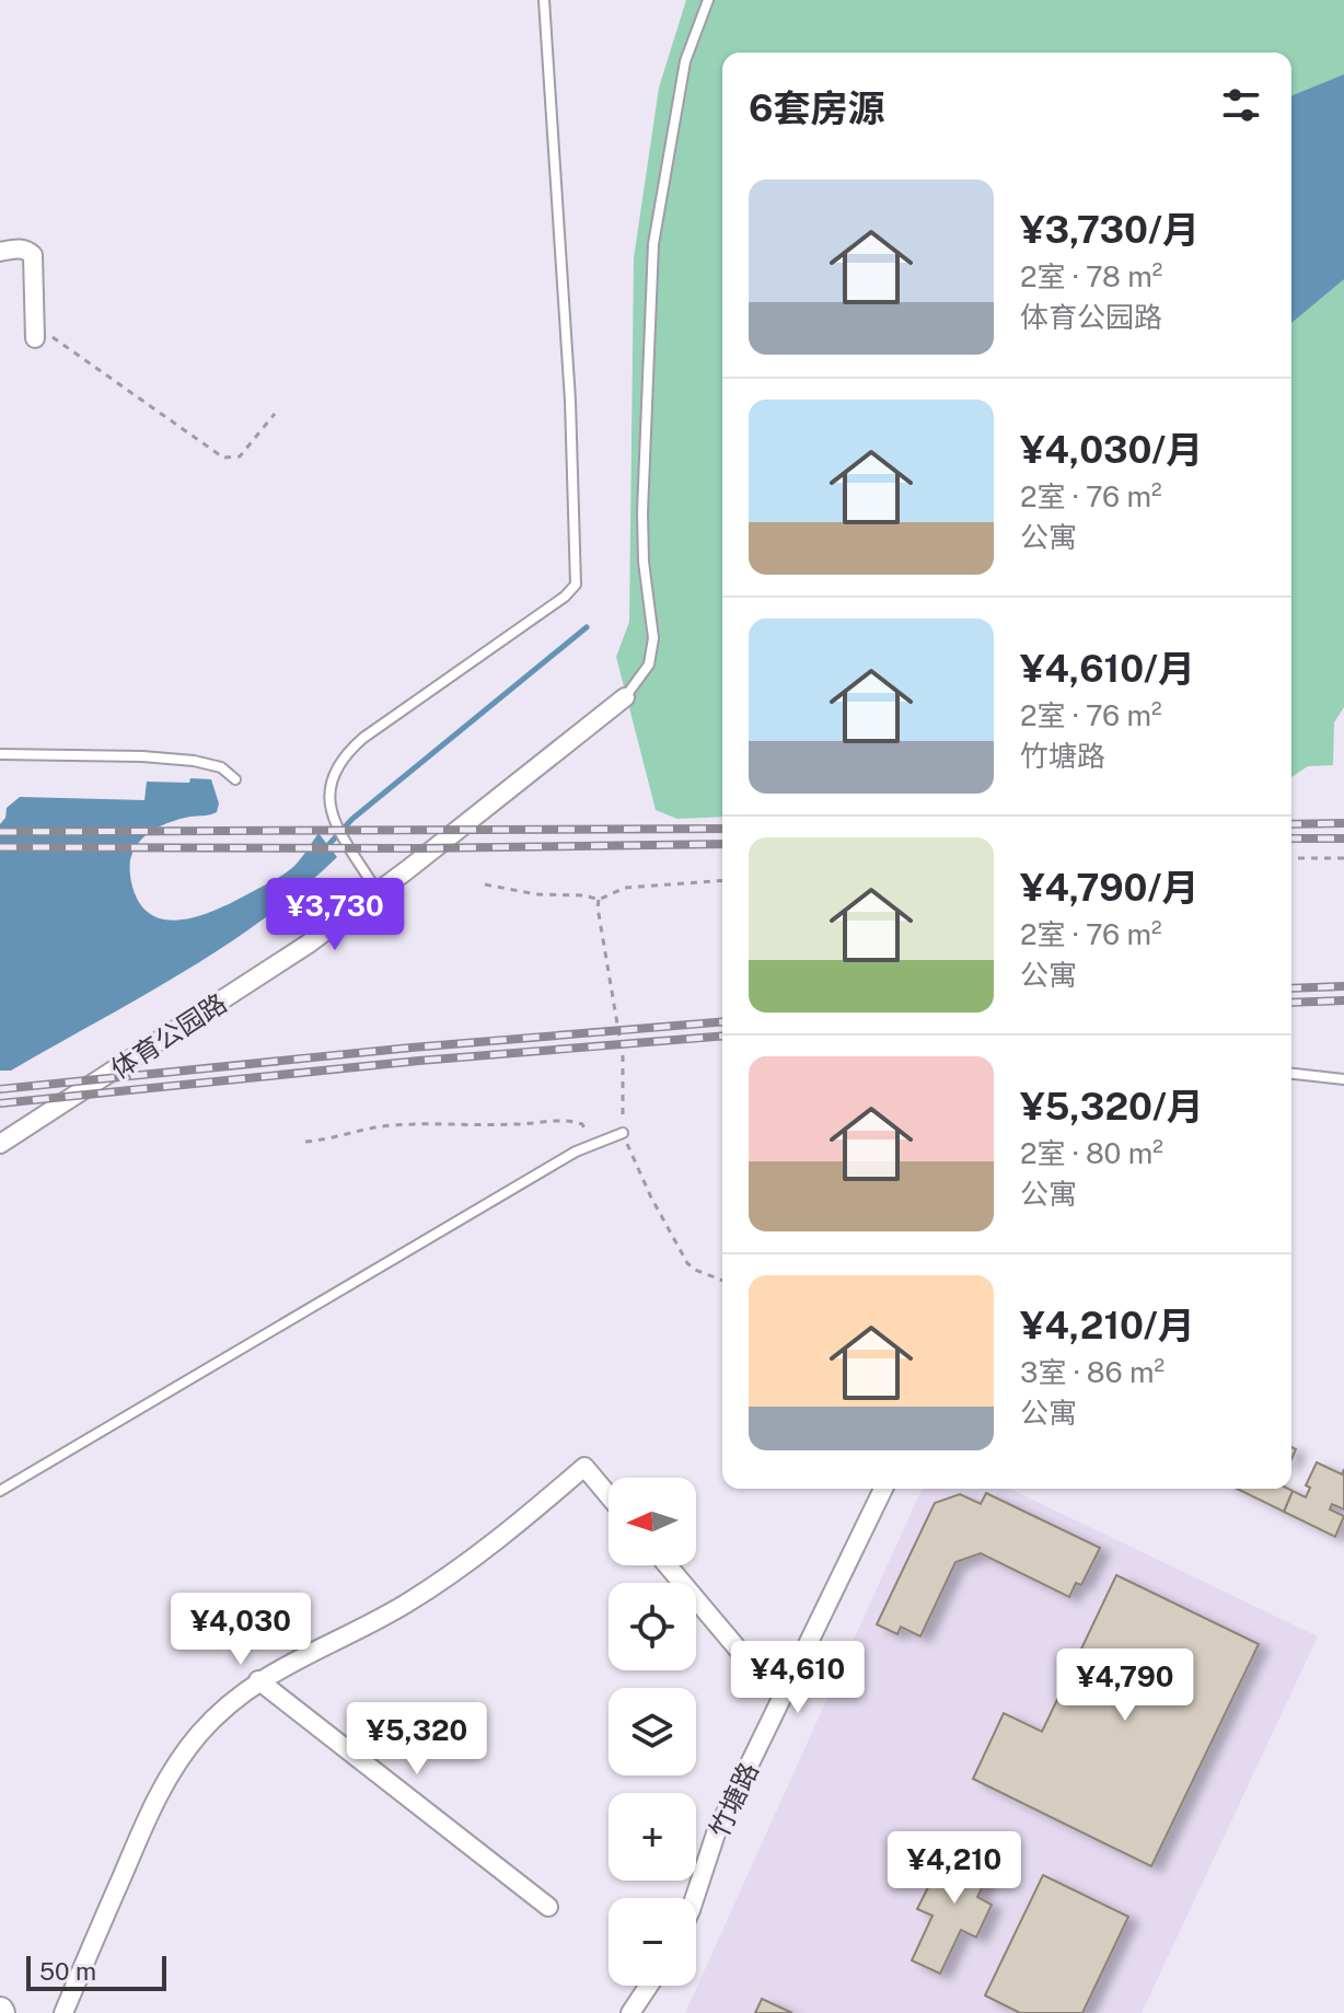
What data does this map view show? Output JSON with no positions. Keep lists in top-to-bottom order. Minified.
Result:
{"streets":{"street":["体育公园路","竹塘路"]},"scale_bar":"50 m","north":"left","page":{"heading":"6套房源","list":[{"name":"¥3,730/月","note":"2室 · 78 m² · 体育公园路"},{"name":"¥4,030/月","note":"2室 · 76 m² · 公寓"},{"name":"¥4,610/月","note":"2室 · 76 m² · 竹塘路"},{"name":"¥4,790/月","note":"2室 · 76 m² · 公寓"},{"name":"¥5,320/月","note":"2室 · 80 m² · 公寓"},{"name":"¥4,210/月","note":"3室 · 86 m² · 公寓"}],"price":["¥3,730","¥4,030","¥4,610","¥4,790","¥5,320","¥4,210"],"map_buttons":["+","−"],"scale":"50 m"}}
